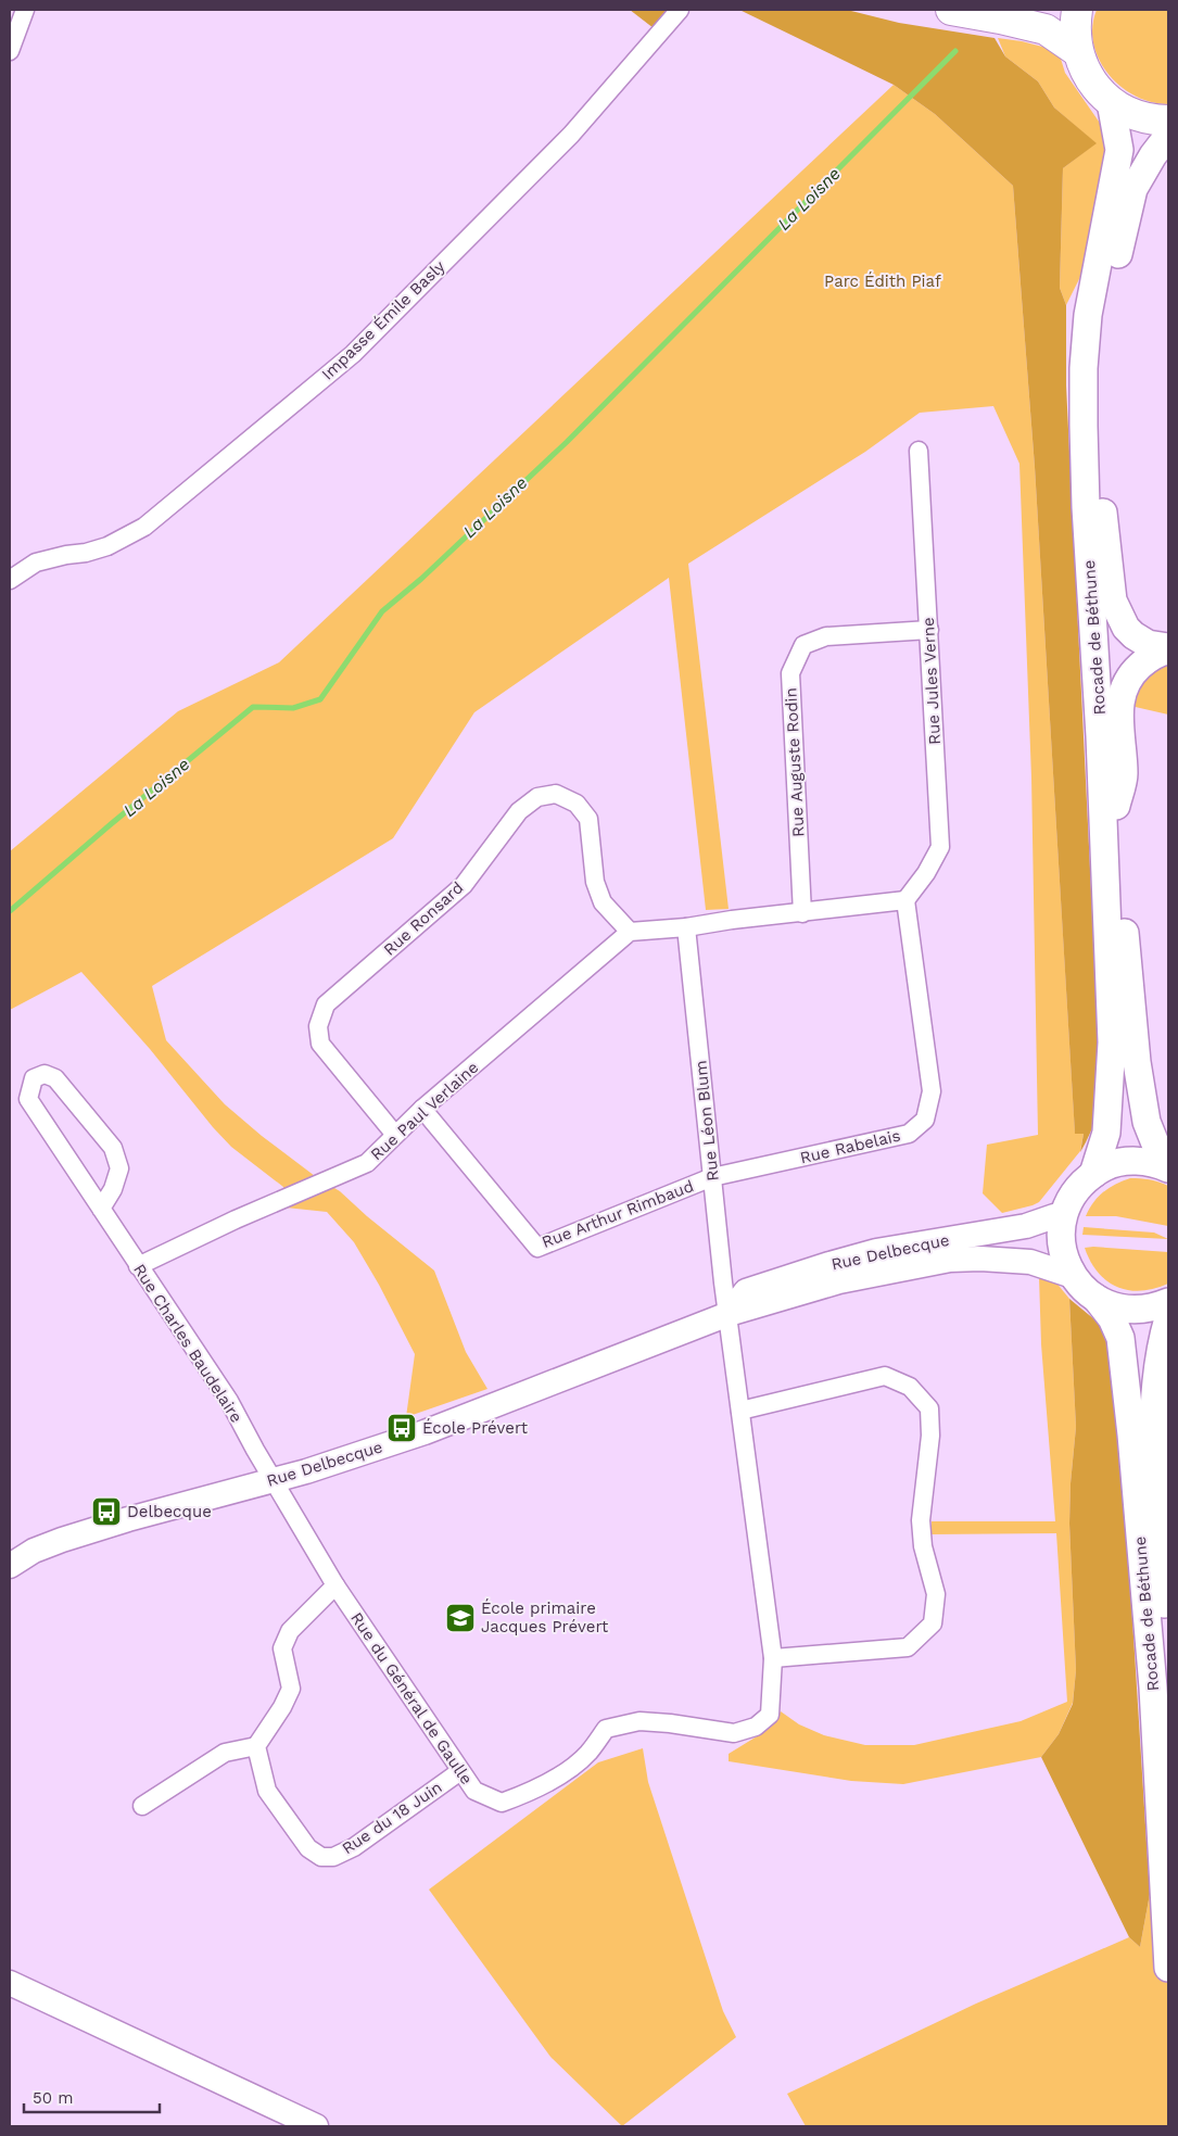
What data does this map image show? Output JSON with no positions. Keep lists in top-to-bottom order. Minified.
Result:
{"streets":{"main road":["Rocade de Béthune"],"street":["Impasse Émile Basly","Rue Jules Verne","Rue Auguste Rodin","Rue Ronsard","Rue Paul Verlaine","Rue Léon Blum","Rue Rabelais","Rue Arthur Rimbaud","Rue Delbecque","Rue Charles Baudelaire","Rue du Général de Gaulle","Rue du 18 Juin"]},"crossings":[["Rue Jules Verne","Rue Auguste Rodin"],["Rue Jules Verne","Rue Rabelais"],["Rue Ronsard","Rue Paul Verlaine"],["Rue Paul Verlaine","Rue Arthur Rimbaud"],["Rue Paul Verlaine","Rue Charles Baudelaire"],["Rue Léon Blum","Rue Rabelais"],["Rue Léon Blum","Rue Arthur Rimbaud"],["Rue Léon Blum","Rue Delbecque"],["Rue Léon Blum","Rue du Général de Gaulle"],["Rue Rabelais","Rue Arthur Rimbaud"],["Rue Delbecque","Rue Charles Baudelaire"],["Rue Delbecque","Rue du Général de Gaulle"],["Rue Charles Baudelaire","Rue du Général de Gaulle"],["Rue du Général de Gaulle","Rue du 18 Juin"]],"water":["La Loisne"],"parks":["Parc Édith Piaf"],"places":{"bus stop":["École Prévert","Delbecque"],"school or university":["École primaire Jacques Prévert"]},"scale_bar":"50 m"}
